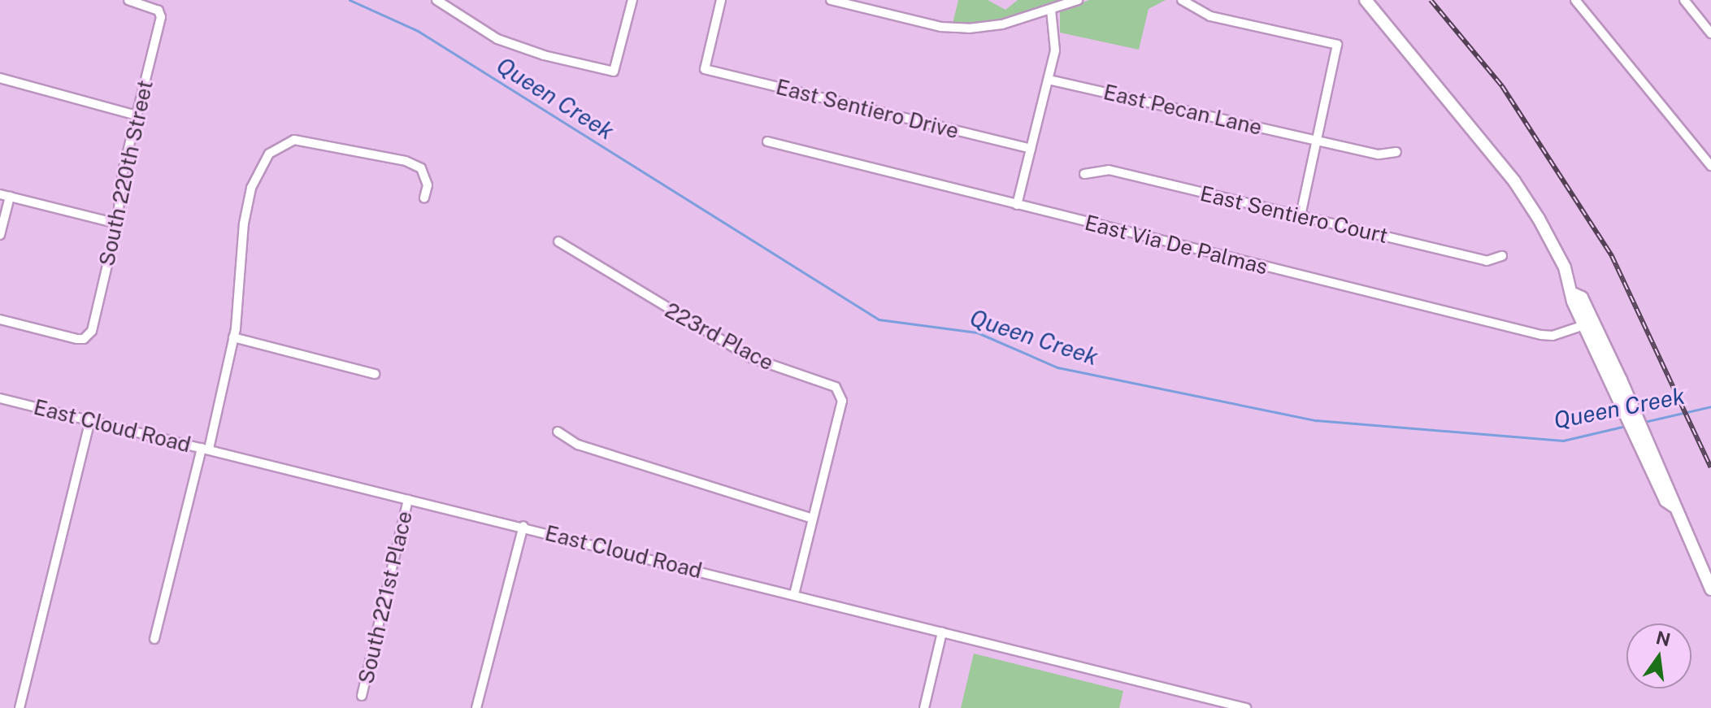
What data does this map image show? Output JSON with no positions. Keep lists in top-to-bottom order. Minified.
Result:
{"streets":{"street":["East Sentiero Drive","East Pecan Lane","South 220th Street","East Sentiero Court","East Via De Palmas","223rd Place","East Cloud Road","South 221st Place"]},"crossings":[["223rd Place","East Cloud Road"],["East Cloud Road","South 221st Place"]],"water":["Queen Creek"],"north":"top"}
